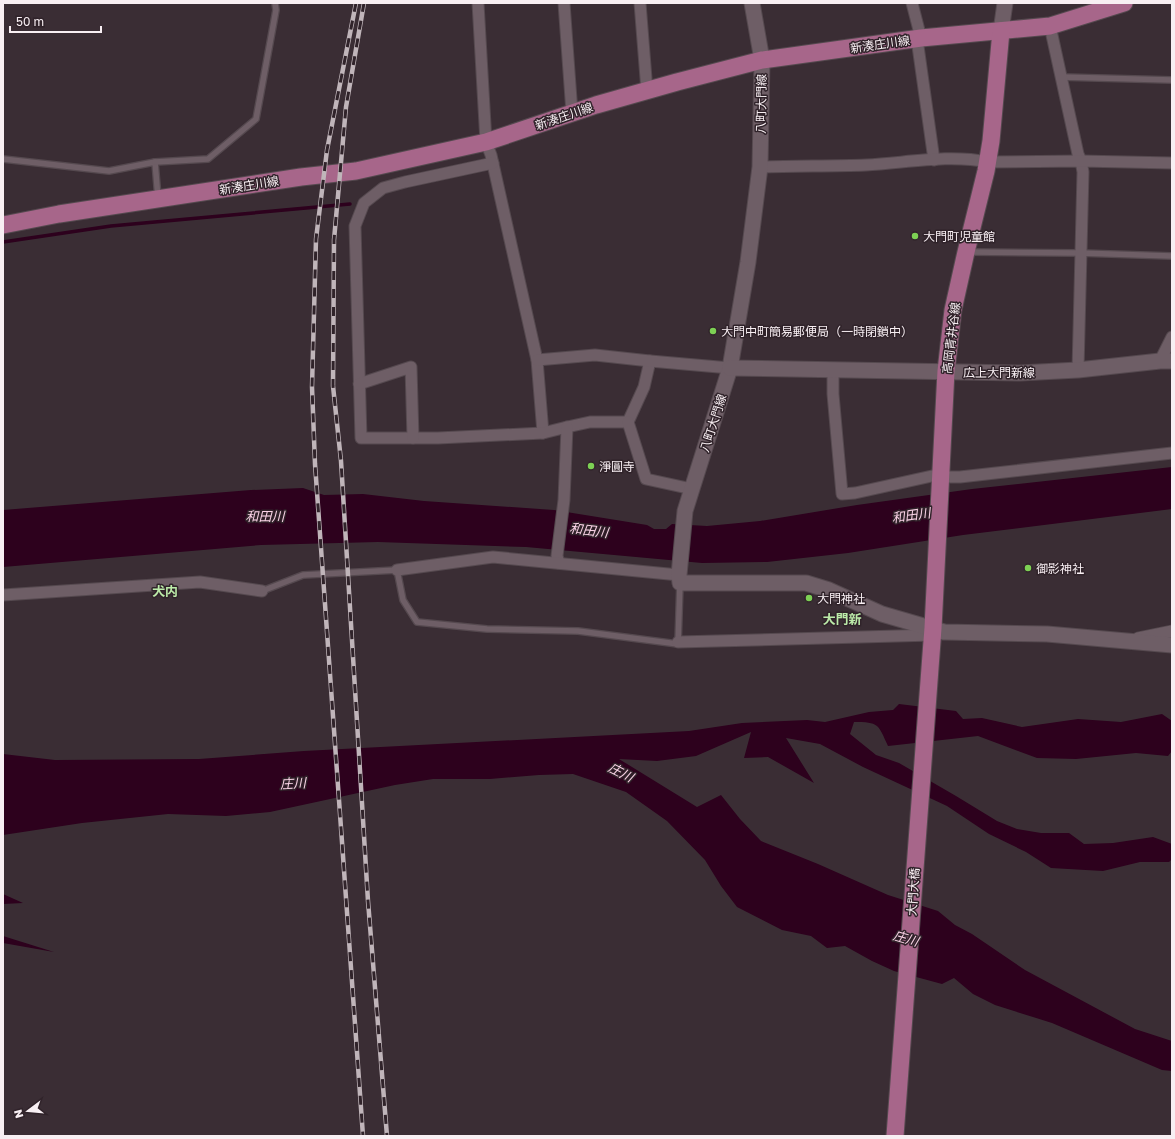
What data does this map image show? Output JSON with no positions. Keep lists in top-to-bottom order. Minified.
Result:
{"streets":{"main road":["新湊庄川線","八町大門線","高岡青井谷線","広上大門新線","大門大橋"]},"crossings":[["新湊庄川線","八町大門線"],["新湊庄川線","高岡青井谷線"],["八町大門線","広上大門新線"],["高岡青井谷線","広上大門新線"],["高岡青井谷線","大門大橋"]],"districts":["犬内","大門新"],"water":["和田川","庄川"],"places":["大門町児童館","大門中町簡易郵便局（一時閉鎖中）","淨圓寺","御影神社","大門神社"],"scale_bar":"50 m","north":"left"}
